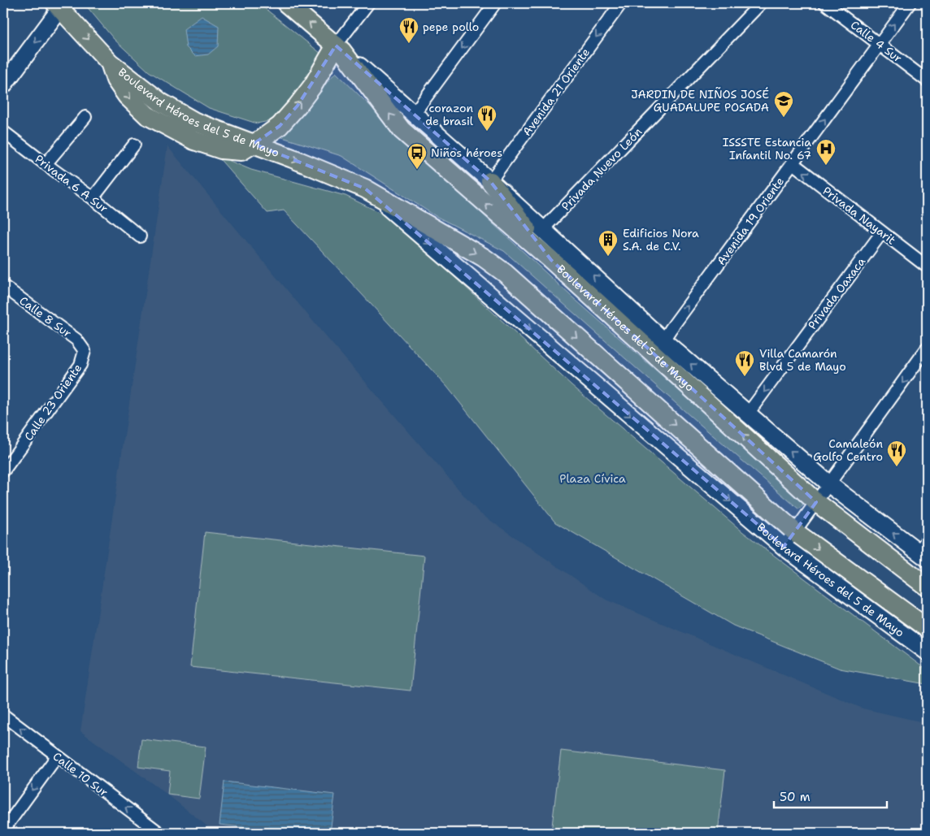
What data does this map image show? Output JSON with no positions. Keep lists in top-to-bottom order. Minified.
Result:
{"streets":{"main road":["Boulevard Héroes del 5 de Mayo"],"street":["Calle 4 Sur","Avenida 21 Oriente","Privada Nuevo León","Privada 6 A Sur","Privada Nayarit","Avenida 19 Oriente","Privada Oaxaca","Calle 8 Sur","Calle 23 Oriente","Calle 10 Sur"]},"crossings":[["Calle 4 Sur","Avenida 19 Oriente"],["Avenida 21 Oriente","Boulevard Héroes del 5 de Mayo"],["Boulevard Héroes del 5 de Mayo","Privada Nuevo León"],["Boulevard Héroes del 5 de Mayo","Avenida 19 Oriente"],["Boulevard Héroes del 5 de Mayo","Privada Oaxaca"],["Privada Nayarit","Avenida 19 Oriente"],["Privada Nayarit","Privada Oaxaca"],["Calle 8 Sur","Calle 23 Oriente"]],"one_way":["Avenida 21 Oriente","Privada Nayarit","Avenida 19 Oriente","Privada Oaxaca","Calle 10 Sur"],"parks":["Plaza Cívica"],"places":{"restaurant":["pepe pollo","corazon de brasil","Villa Camarón Blvd 5 de Mayo","Camaleón Golfo Centro"],"school or university":["JARDIN DE NIÑOS JOSÉ GUADALUPE POSADA"],"hospital":["ISSSTE Estancia Infantil No. 67"],"bus stop":["Niños héroes"],"building":["Edificios Nora S.A. de C.V."]},"scale_bar":"50 m"}
